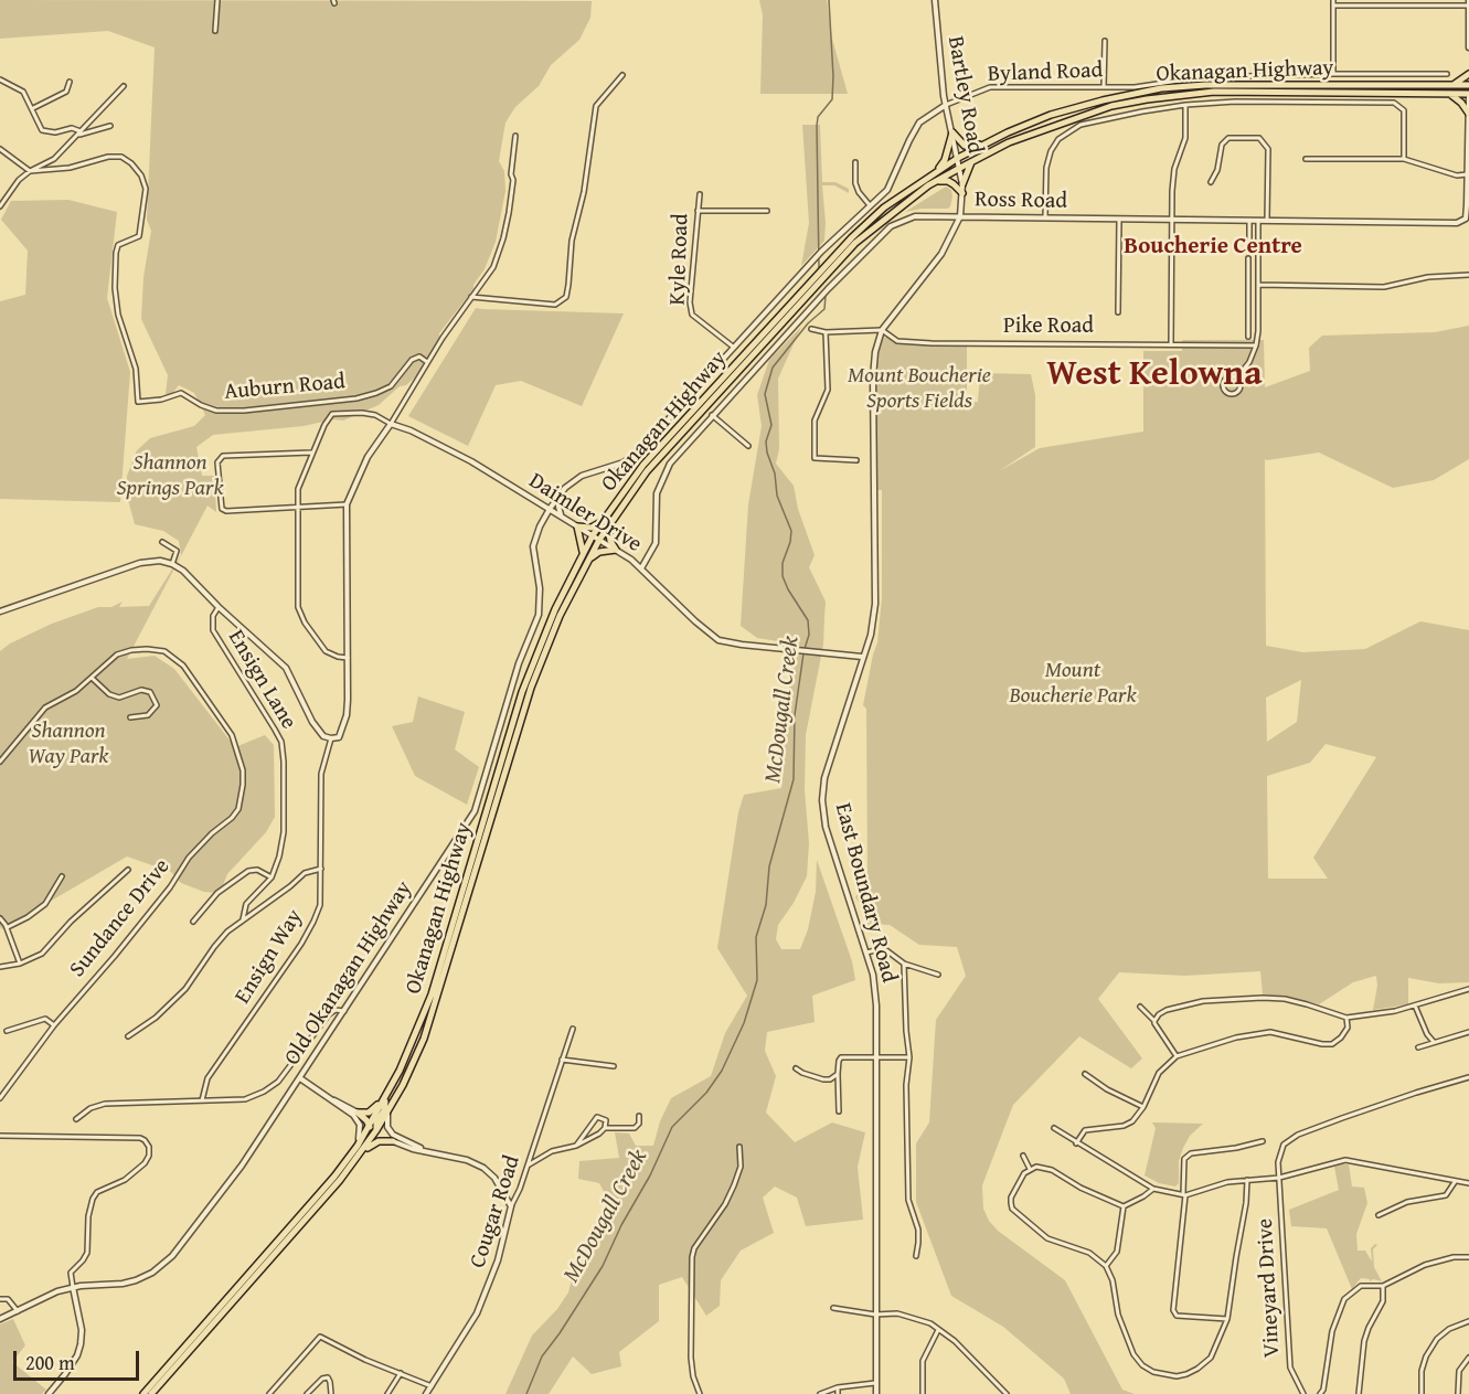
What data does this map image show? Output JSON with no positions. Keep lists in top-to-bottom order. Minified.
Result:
{"streets":{"highway":["Okanagan Highway"],"street":["Byland Road","Bartley Road","Ross Road","Kyle Road","Pike Road","Auburn Road","Daimler Drive","Ensign Lane","East Boundary Road","Sundance Drive","Ensign Way","Old Okanagan Highway","Cougar Road","Vineyard Drive"]},"crossings":[["Okanagan Highway","Bartley Road"],["Okanagan Highway","Ross Road"],["Okanagan Highway","Daimler Drive"],["Byland Road","Bartley Road"],["Byland Road","Kyle Road"],["Byland Road","Daimler Drive"],["Byland Road","Old Okanagan Highway"],["Bartley Road","Ross Road"],["Bartley Road","Pike Road"],["Bartley Road","East Boundary Road"],["Ross Road","Daimler Drive"],["Pike Road","East Boundary Road"],["Daimler Drive","East Boundary Road"],["Daimler Drive","Old Okanagan Highway"]],"districts":["Boucherie Centre","West Kelowna"],"water":["McDougall Creek"],"parks":["Mount Boucherie Sports Fields","Shannon Springs Park","Mount Boucherie Park","Shannon Way Park"],"scale_bar":"200 m"}
